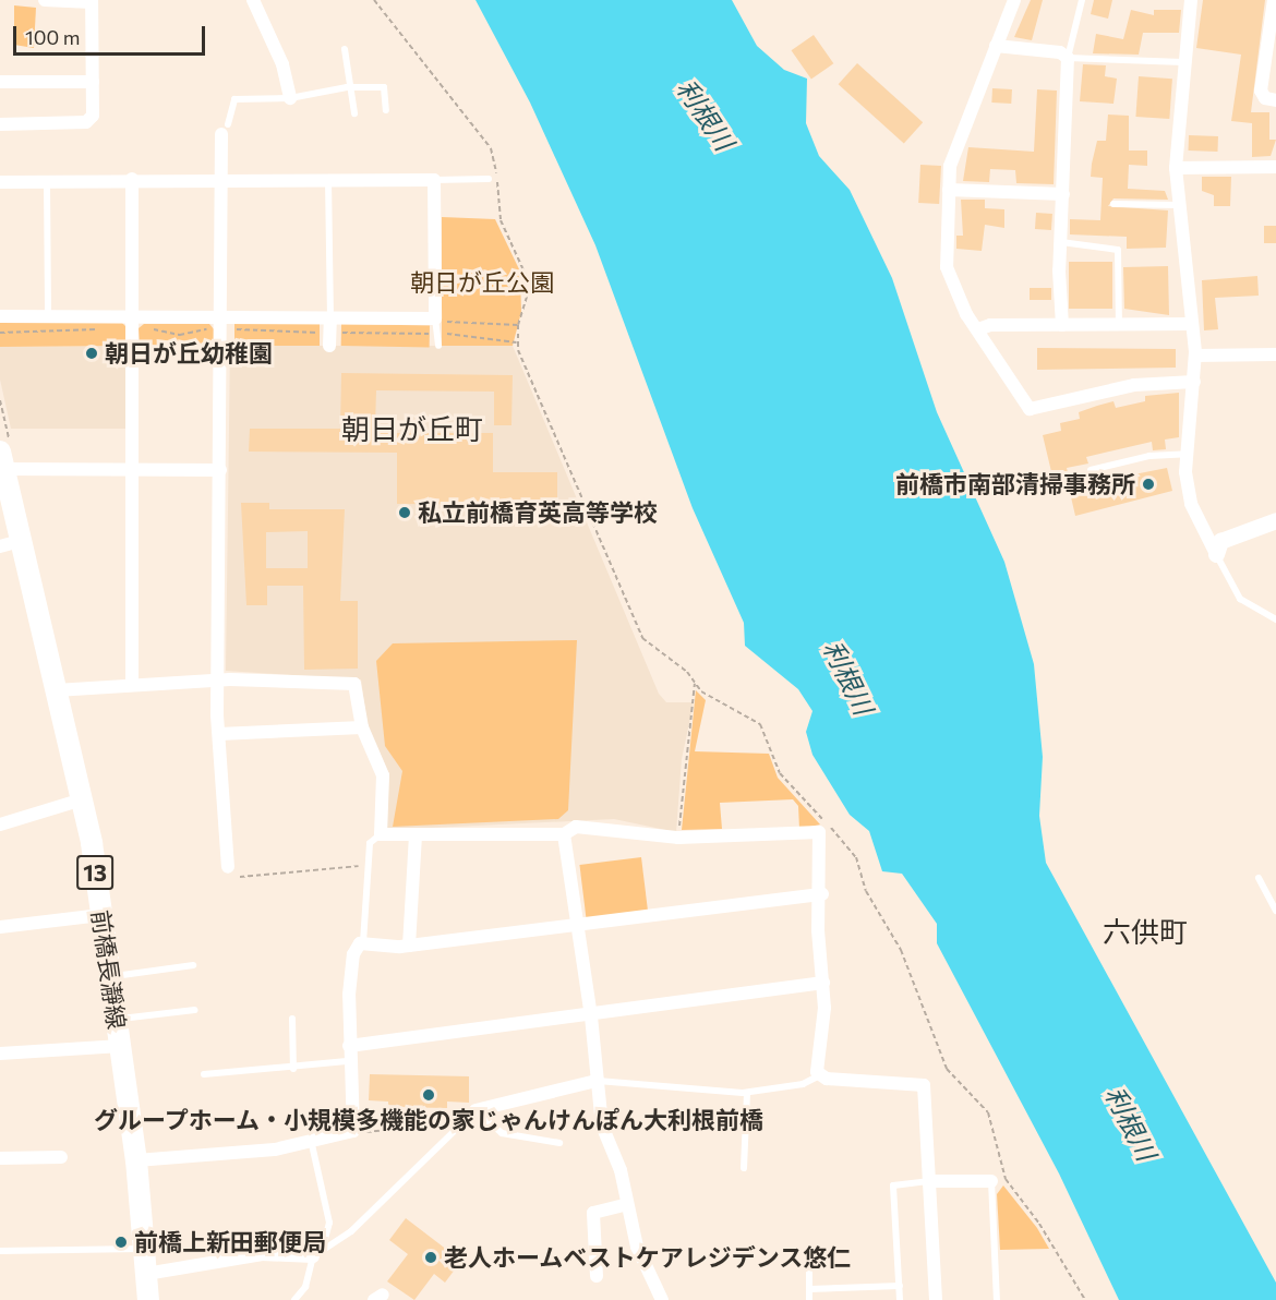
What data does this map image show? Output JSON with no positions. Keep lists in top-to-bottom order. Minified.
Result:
{"streets":{"main road":["13","前橋長瀞線"]},"districts":["朝日が丘町","六供町"],"water":["利根川"],"parks":["朝日が丘公園"],"places":["朝日が丘幼稚園","前橋市南部清掃事務所","私立前橋育英高等学校","グループホーム・小規模多機能の家じゃんけんぽん大利根前橋","前橋上新田郵便局","老人ホームベストケアレジデンス悠仁"],"scale_bar":"100 m"}
